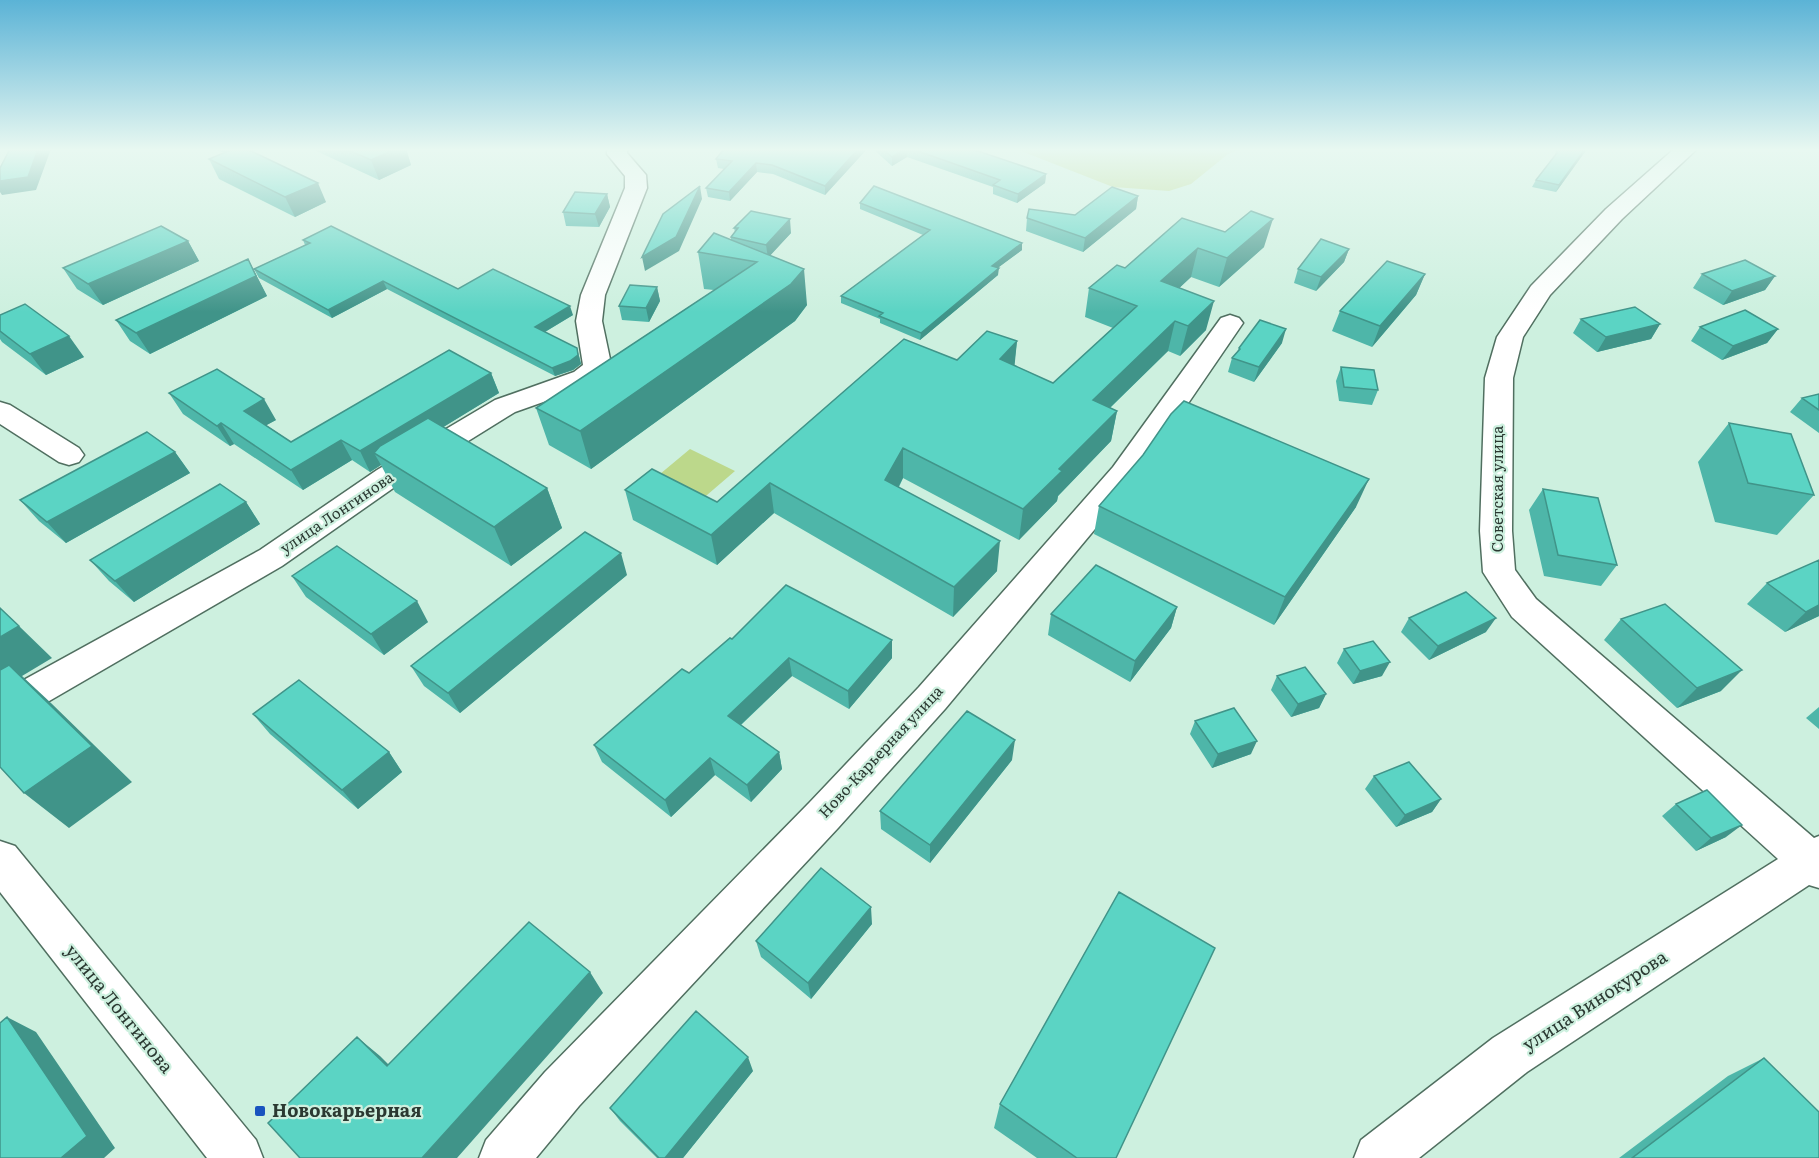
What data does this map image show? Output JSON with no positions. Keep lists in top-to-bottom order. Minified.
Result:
{"streets":{"street":["Советская улица","улица Лонгинова","Ново-Карьерная улица","улица Винокурова"]},"crossings":[["Советская улица","улица Винокурова"]],"places":{"transit":["Новокарьерная"]}}
